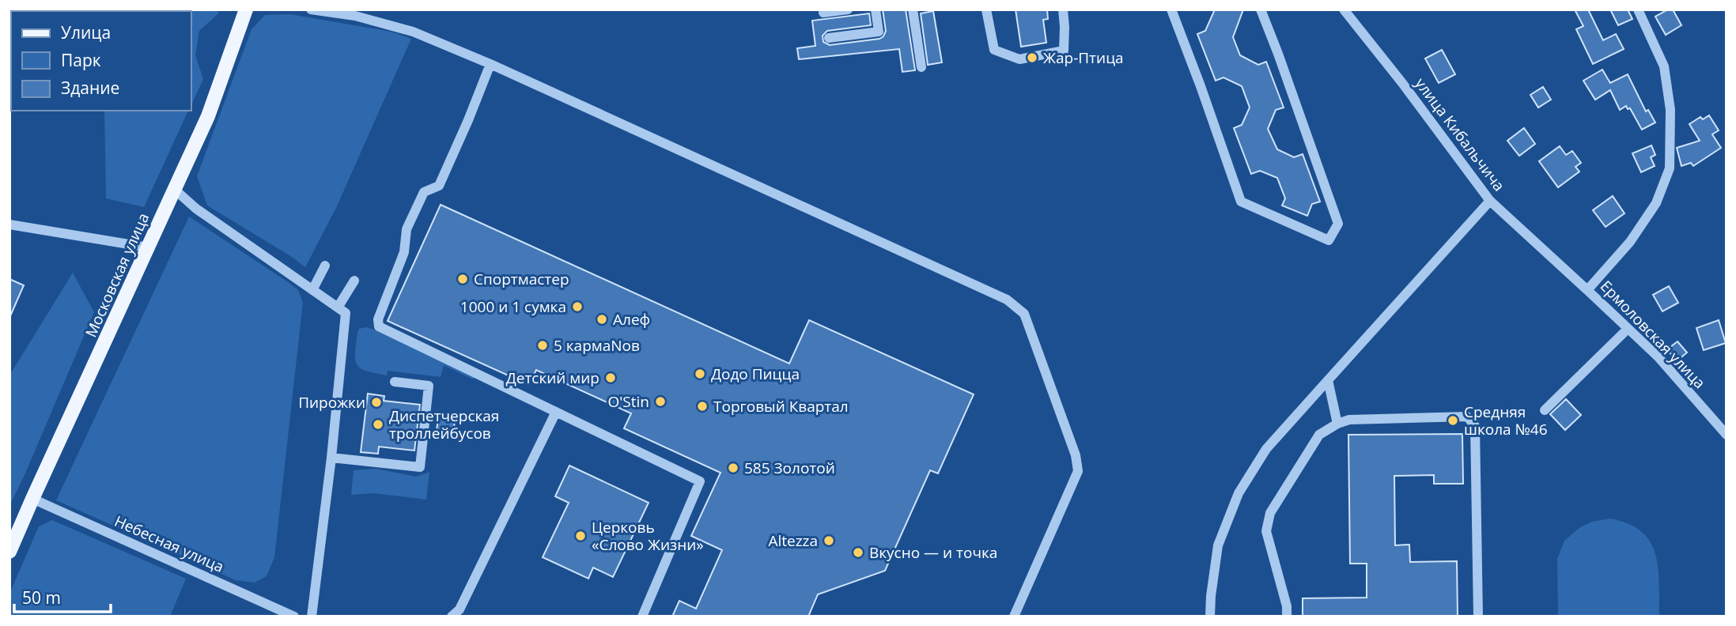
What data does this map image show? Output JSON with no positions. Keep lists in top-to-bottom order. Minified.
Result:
{"streets":{"main road":["Московская улица"],"street":["улица Кибальчича","Ермоловская улица","Небесная улица"]},"crossings":[["улица Кибальчича","Ермоловская улица"],["Московская улица","Небесная улица"]],"places":["Жар-Птица","Спортмастер","1000 и 1 сумка","Алеф","5 кармаNов","Додо Пицца","Детский мир","O'Stin","Пирожки","Торговый Квартал","Средняя школа №46","Диспетчерская троллейбусов","585 Золотой","Церковь «Слово Жизни»","Altezza","Вкусно — и точка"],"legend":["Улица","Парк","Здание"],"scale_bar":"50 m"}
